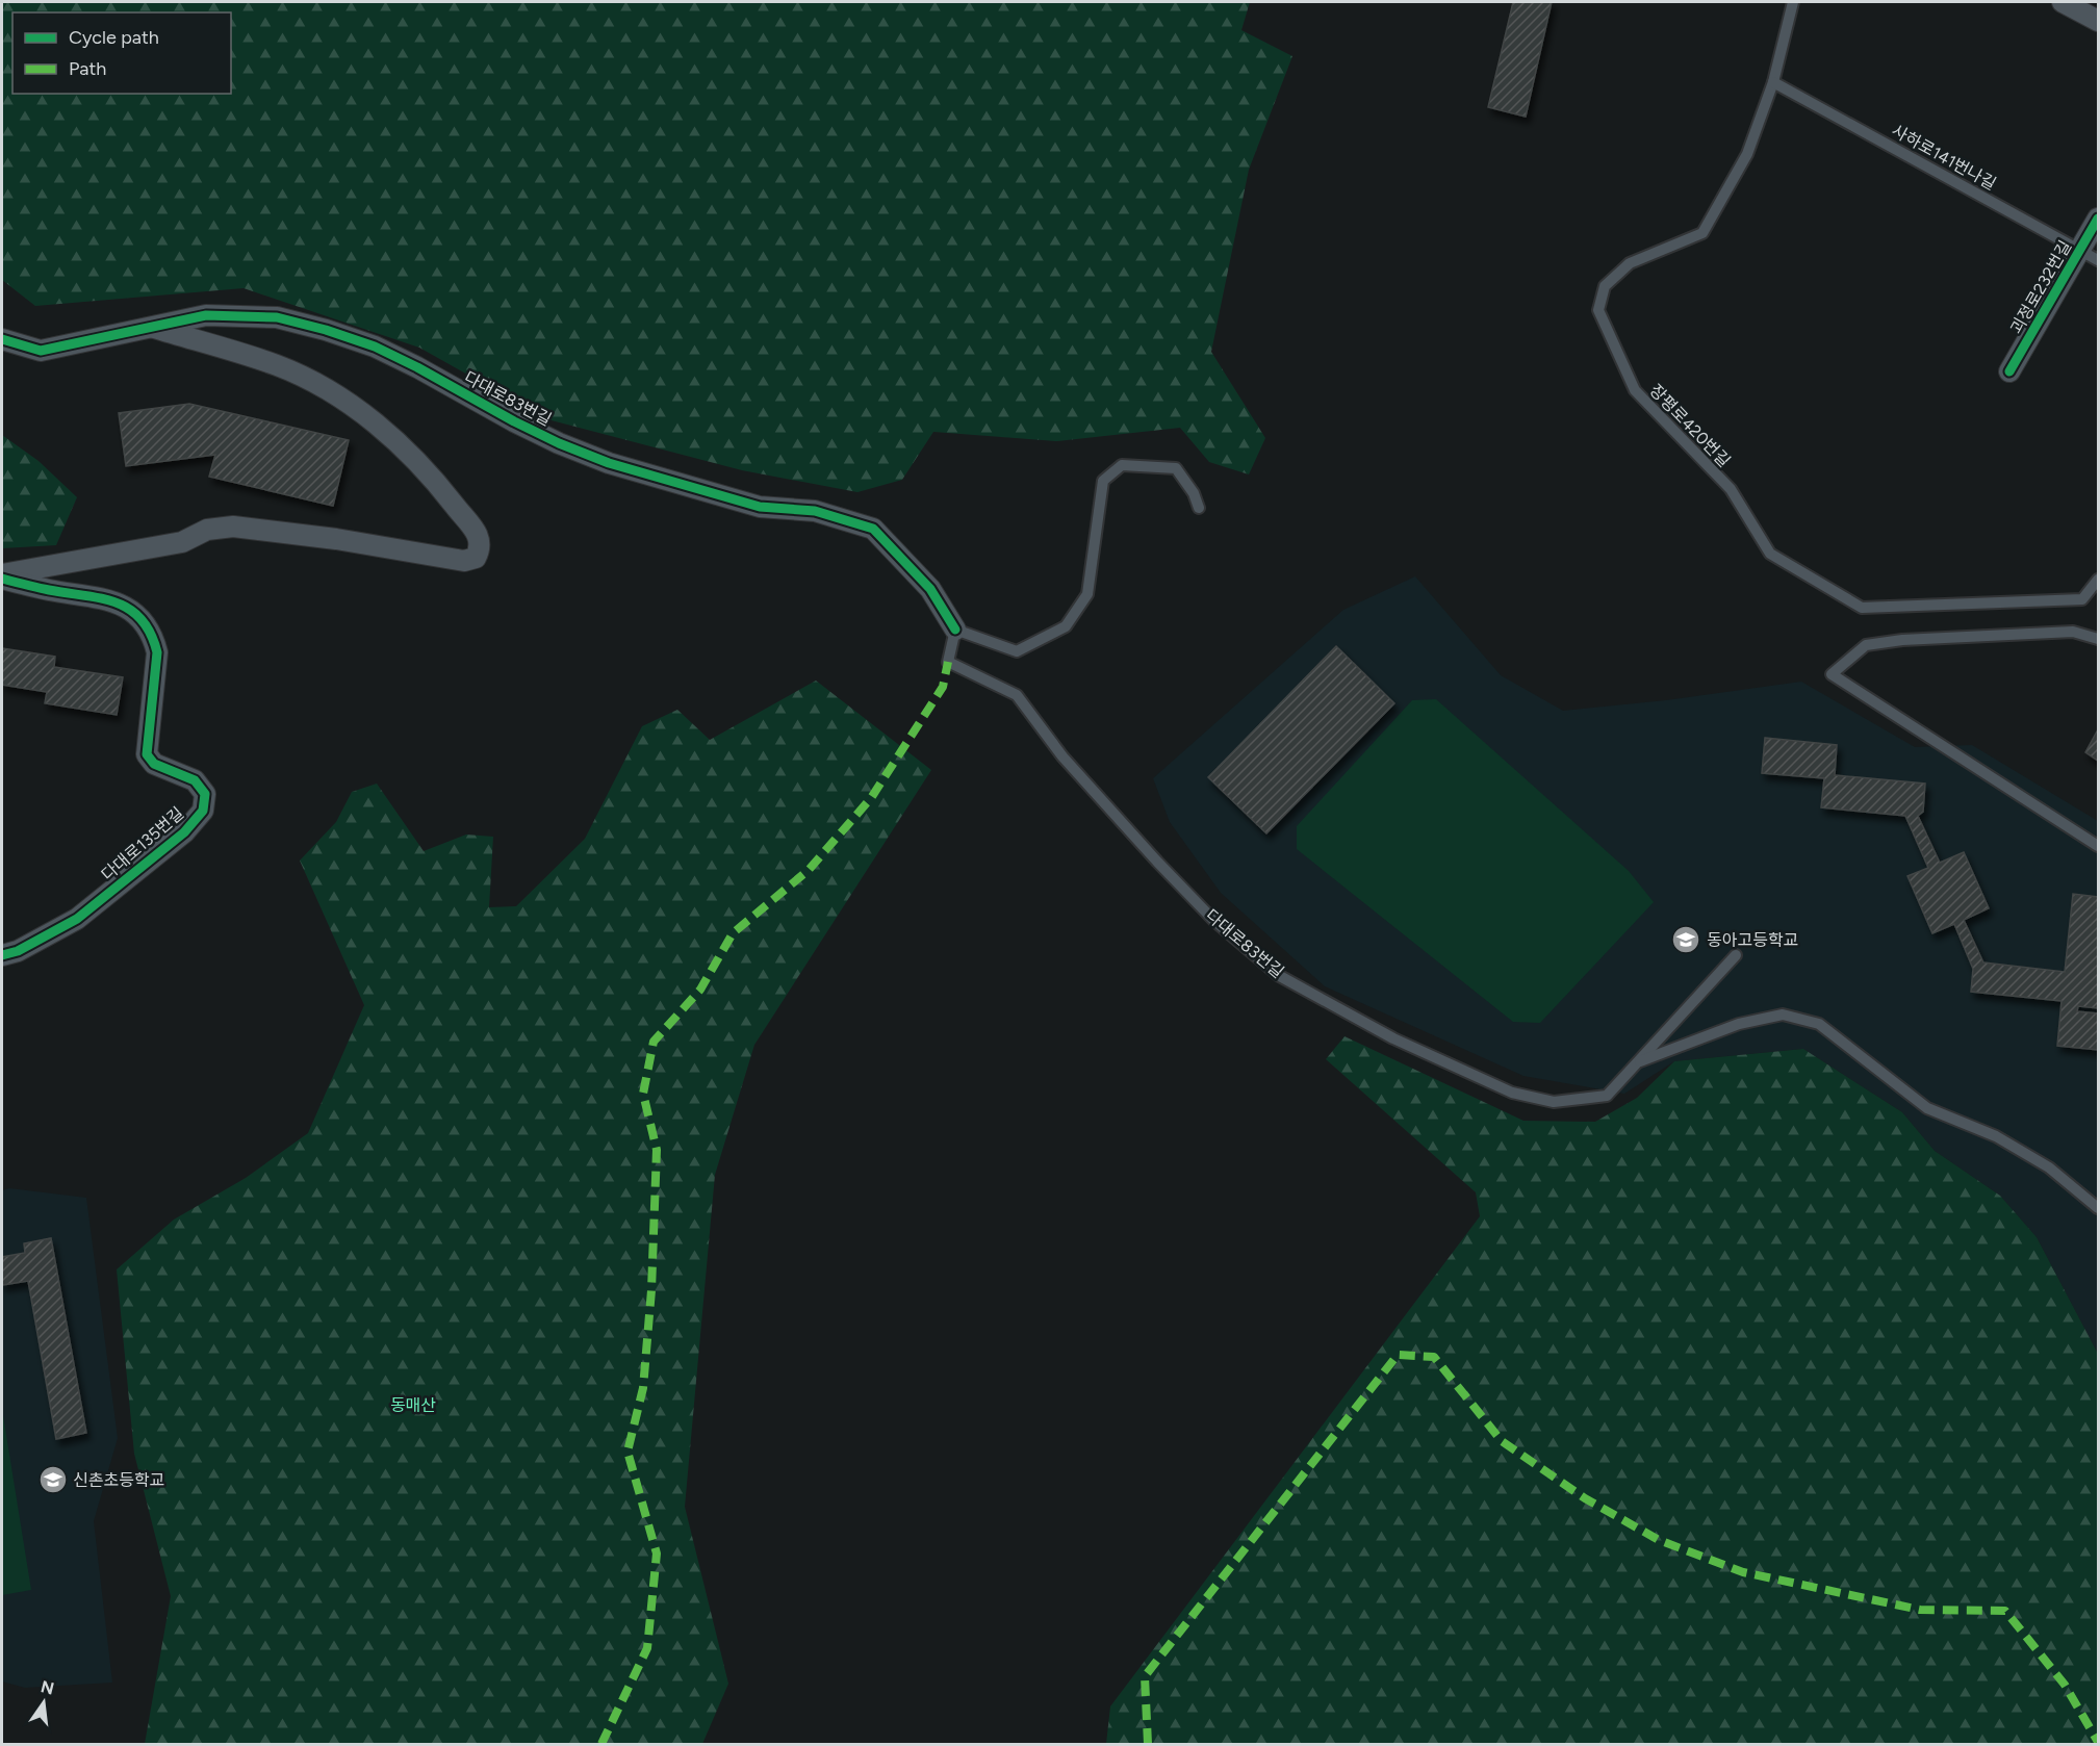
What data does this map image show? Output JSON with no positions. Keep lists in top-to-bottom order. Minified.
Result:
{"streets":{"street":["괴정로232번길","다대로83번길","다대로135번길"],"lane":["사하로141번나길","장평로420번길"]},"crossings":[["사하로141번나길","괴정로232번길"],["사하로141번나길","장평로420번길"]],"parks":["동매산"],"places":{"school or university":["동아고등학교","신촌초등학교"]},"legend":["Cycle path","Path"],"north":"top"}
